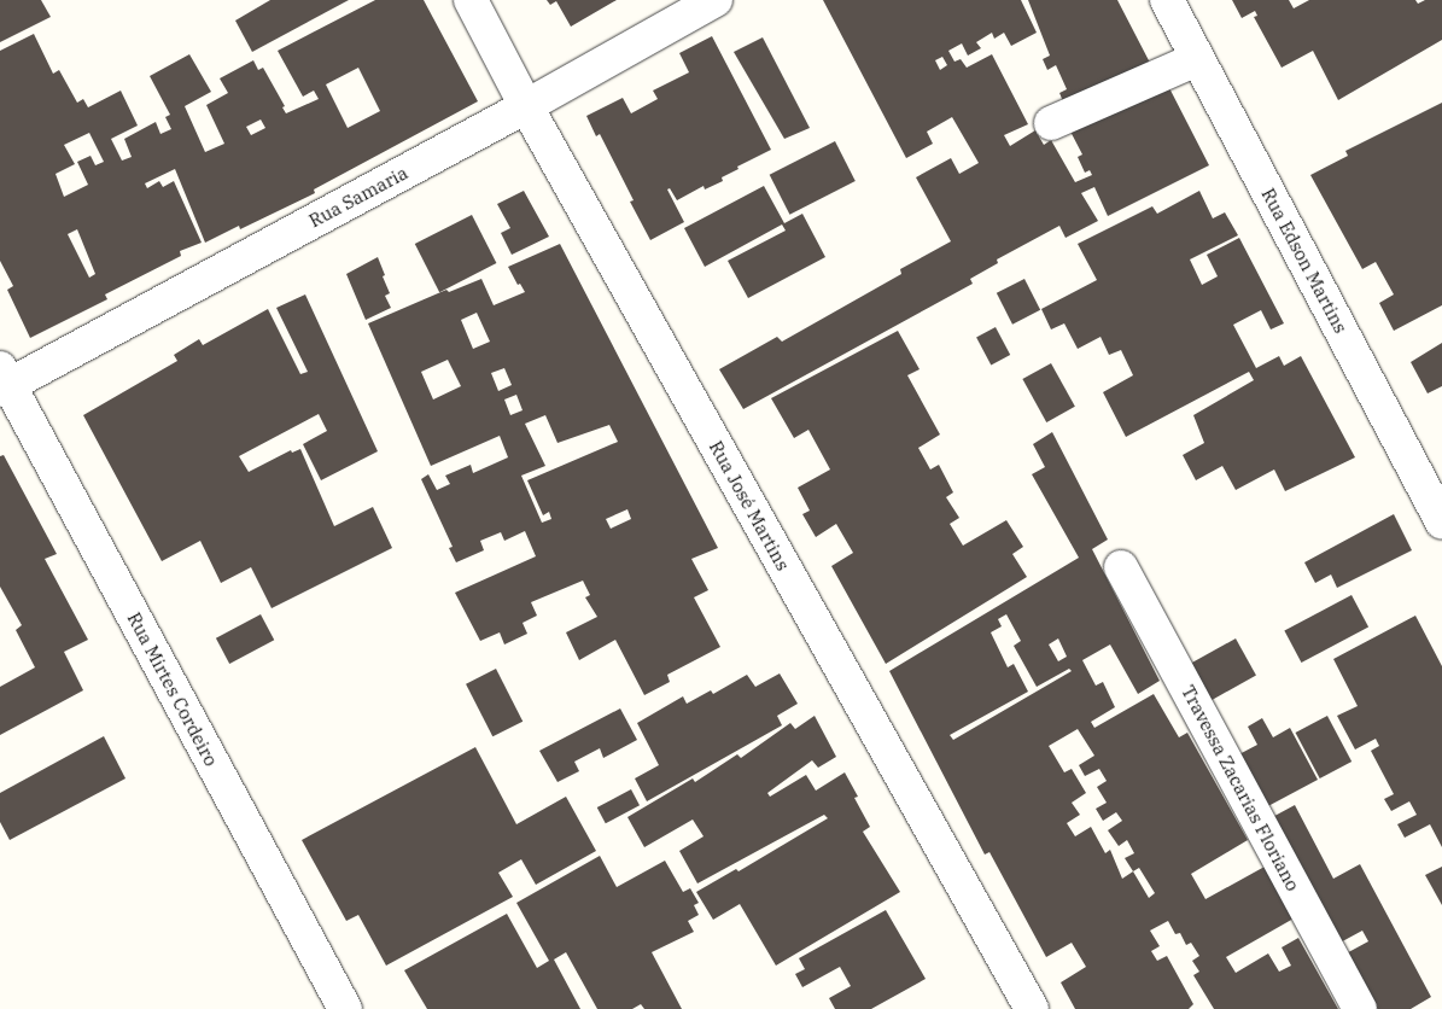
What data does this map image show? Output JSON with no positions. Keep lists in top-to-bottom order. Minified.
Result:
{"streets":{"street":["Rua Samaria","Rua Edson Martins","Rua José Martins","Rua Mirtes Cordeiro","Travessa Zacarias Floriano"]},"crossings":[["Rua Samaria","Rua José Martins"],["Rua Samaria","Rua Mirtes Cordeiro"]]}
